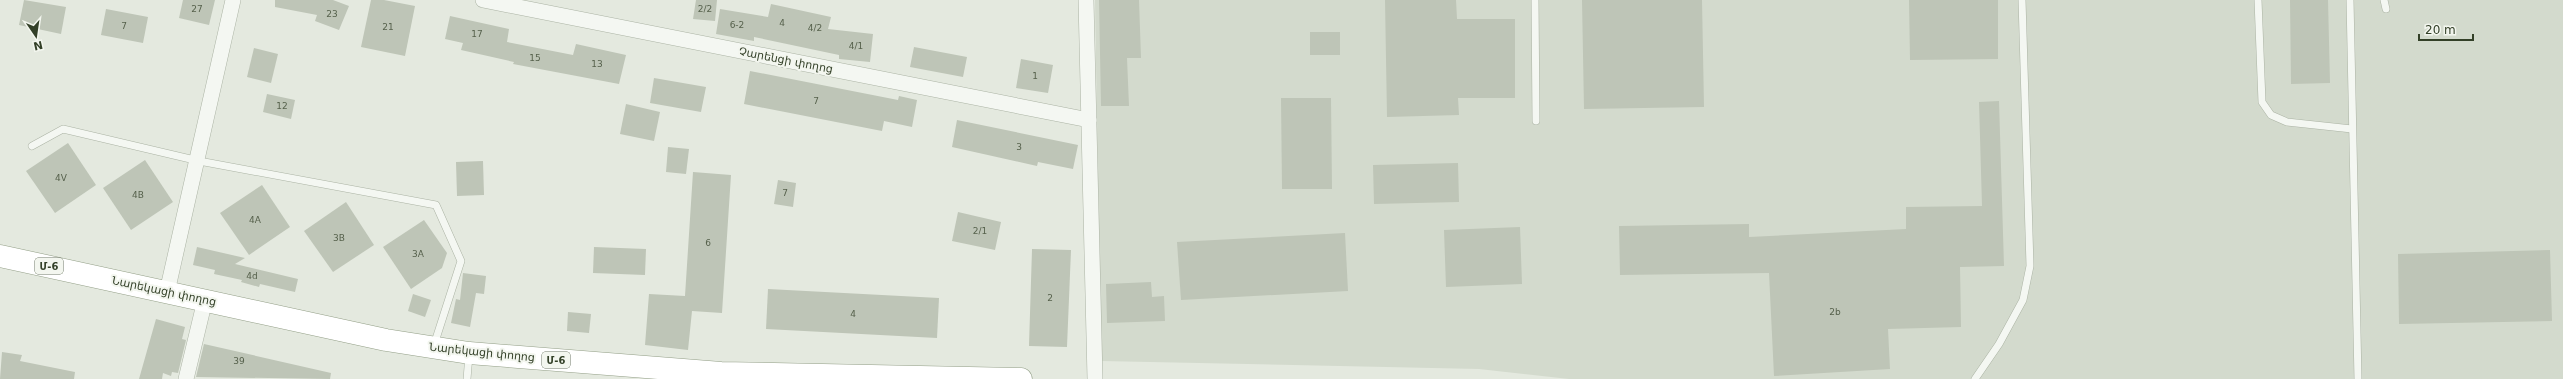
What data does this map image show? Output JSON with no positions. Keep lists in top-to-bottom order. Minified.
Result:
{"streets":{"highway":["Մ-6","Նարեկացի փողոց"],"street":["Չարենցի փողոց"]},"house_numbers":["27","2/2","23","4","6-2","7","21","4/2","17","4/1","15","13","1","7","12","3","4V","7","4B","4A","2/1","3B","6","3A","4d","2","2b","4","39"],"scale_bar":"20 m","north":"bottom"}
